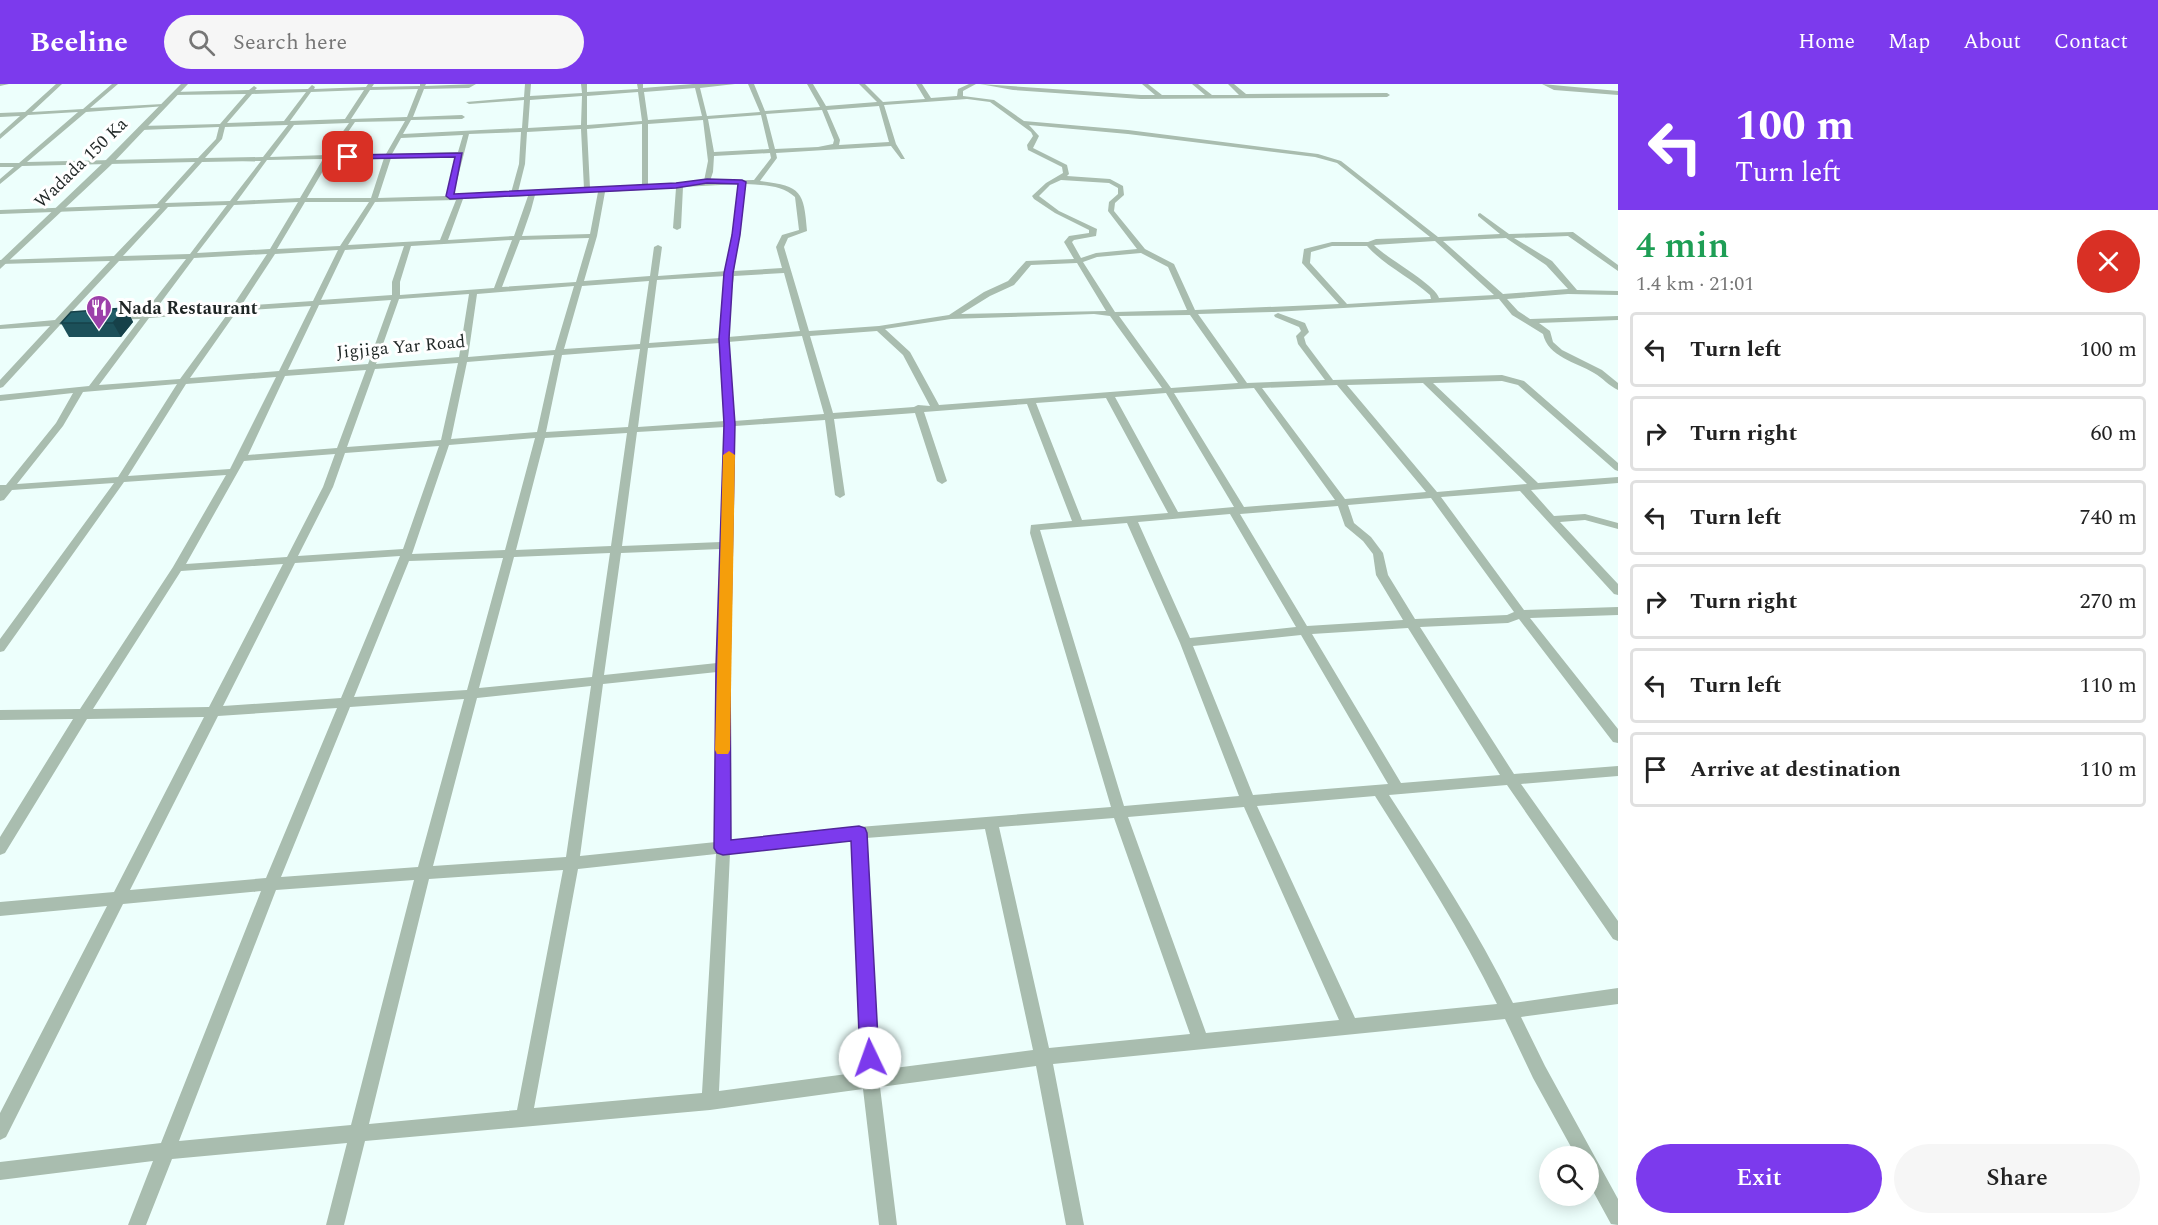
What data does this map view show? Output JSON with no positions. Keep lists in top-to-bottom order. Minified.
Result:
{"streets":{"street":["Wadada 150 Ka","Jigjiga Yar Road"]},"places":{"restaurant":["Nada Restaurant"]},"page":{"header":"Beeline","search":"Search here","nav":["Home","Map","About","Contact"],"turn":["100 m","Turn left"],"heading":["4 min","1.4 km · 21:01"],"list":[{"name":"Turn left","value":"100 m"},{"name":"Turn right","value":"60 m"},{"name":"Turn left","value":"740 m"},{"name":"Turn right","value":"270 m"},{"name":"Turn left","value":"110 m"},{"name":"Arrive at destination","value":"110 m"}],"buttons":["Exit","Share"]}}
